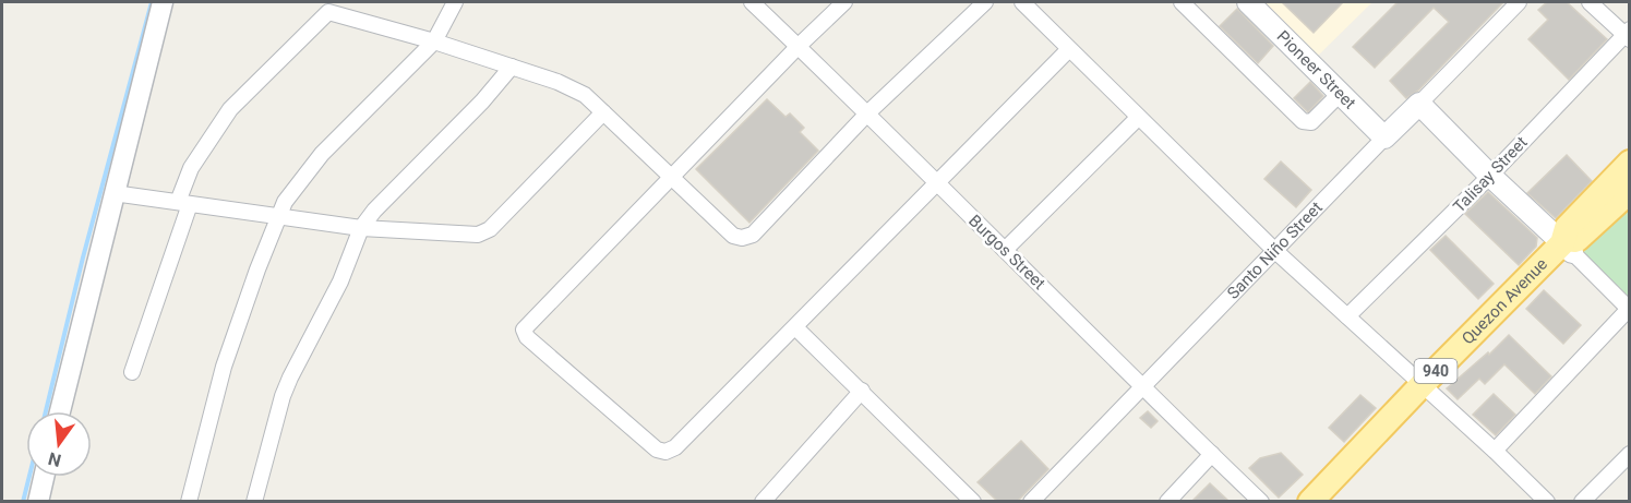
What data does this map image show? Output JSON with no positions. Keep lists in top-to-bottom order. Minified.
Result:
{"streets":{"main road":["Pioneer Street","Santo Niño Street","Quezon Avenue","940"],"street":["Talisay Street","Burgos Street"]},"crossings":[["Pioneer Street","Santo Niño Street"],["Santo Niño Street","Burgos Street"]],"north":"bottom"}
